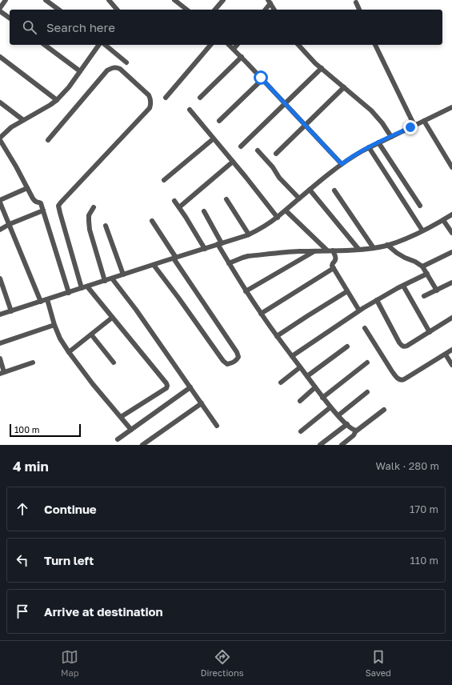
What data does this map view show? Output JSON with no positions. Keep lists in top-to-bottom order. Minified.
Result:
{"scale_bar":"100 m","page":{"search":"Search here","scale":"100 m","heading":["4 min","Walk · 280 m"],"list":[["Continue","170 m"],["Turn left","110 m"],"Arrive at destination"],"nav":["Map","Directions","Saved"]}}
